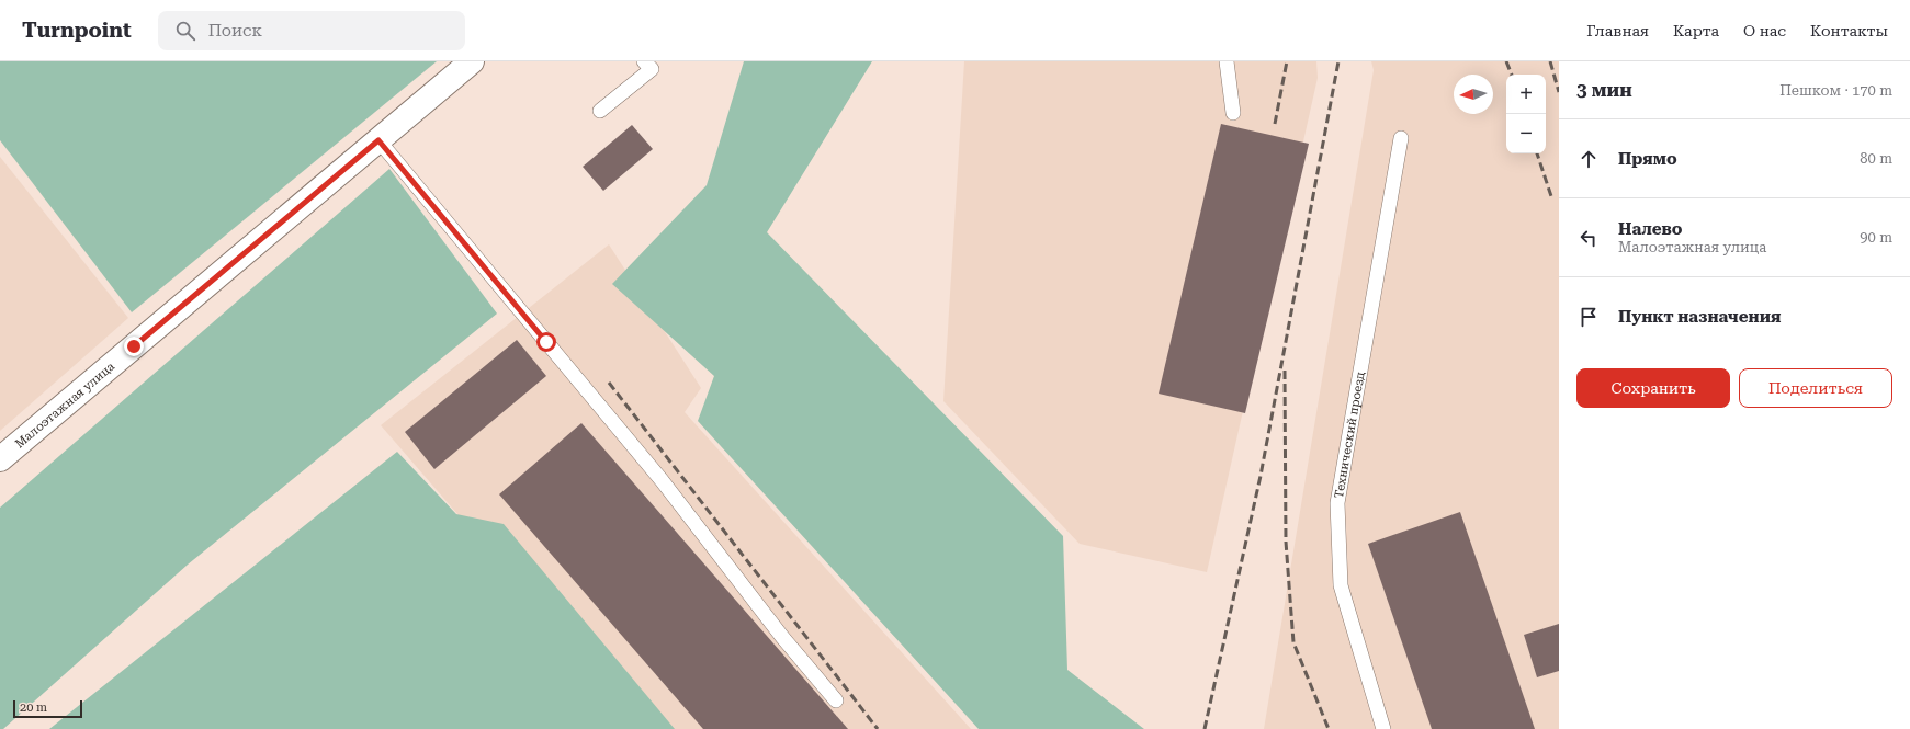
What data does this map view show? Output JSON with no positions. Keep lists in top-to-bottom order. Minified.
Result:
{"streets":{"street":["Малоэтажная улица"],"lane":["Технический проезд"]},"scale_bar":"20 m","north":"left","page":{"header":"Turnpoint","search":"Поиск","nav":["Главная","Карта","О нас","Контакты"],"heading":["3 мин","Пешком · 170 m"],"map_buttons":["+","−"],"list":[["Прямо","80 m"],["Налево","Малоэтажная улица","90 m"],"Пункт назначения"],"buttons":["Сохранить","Поделиться"],"scale":"20 m"}}
